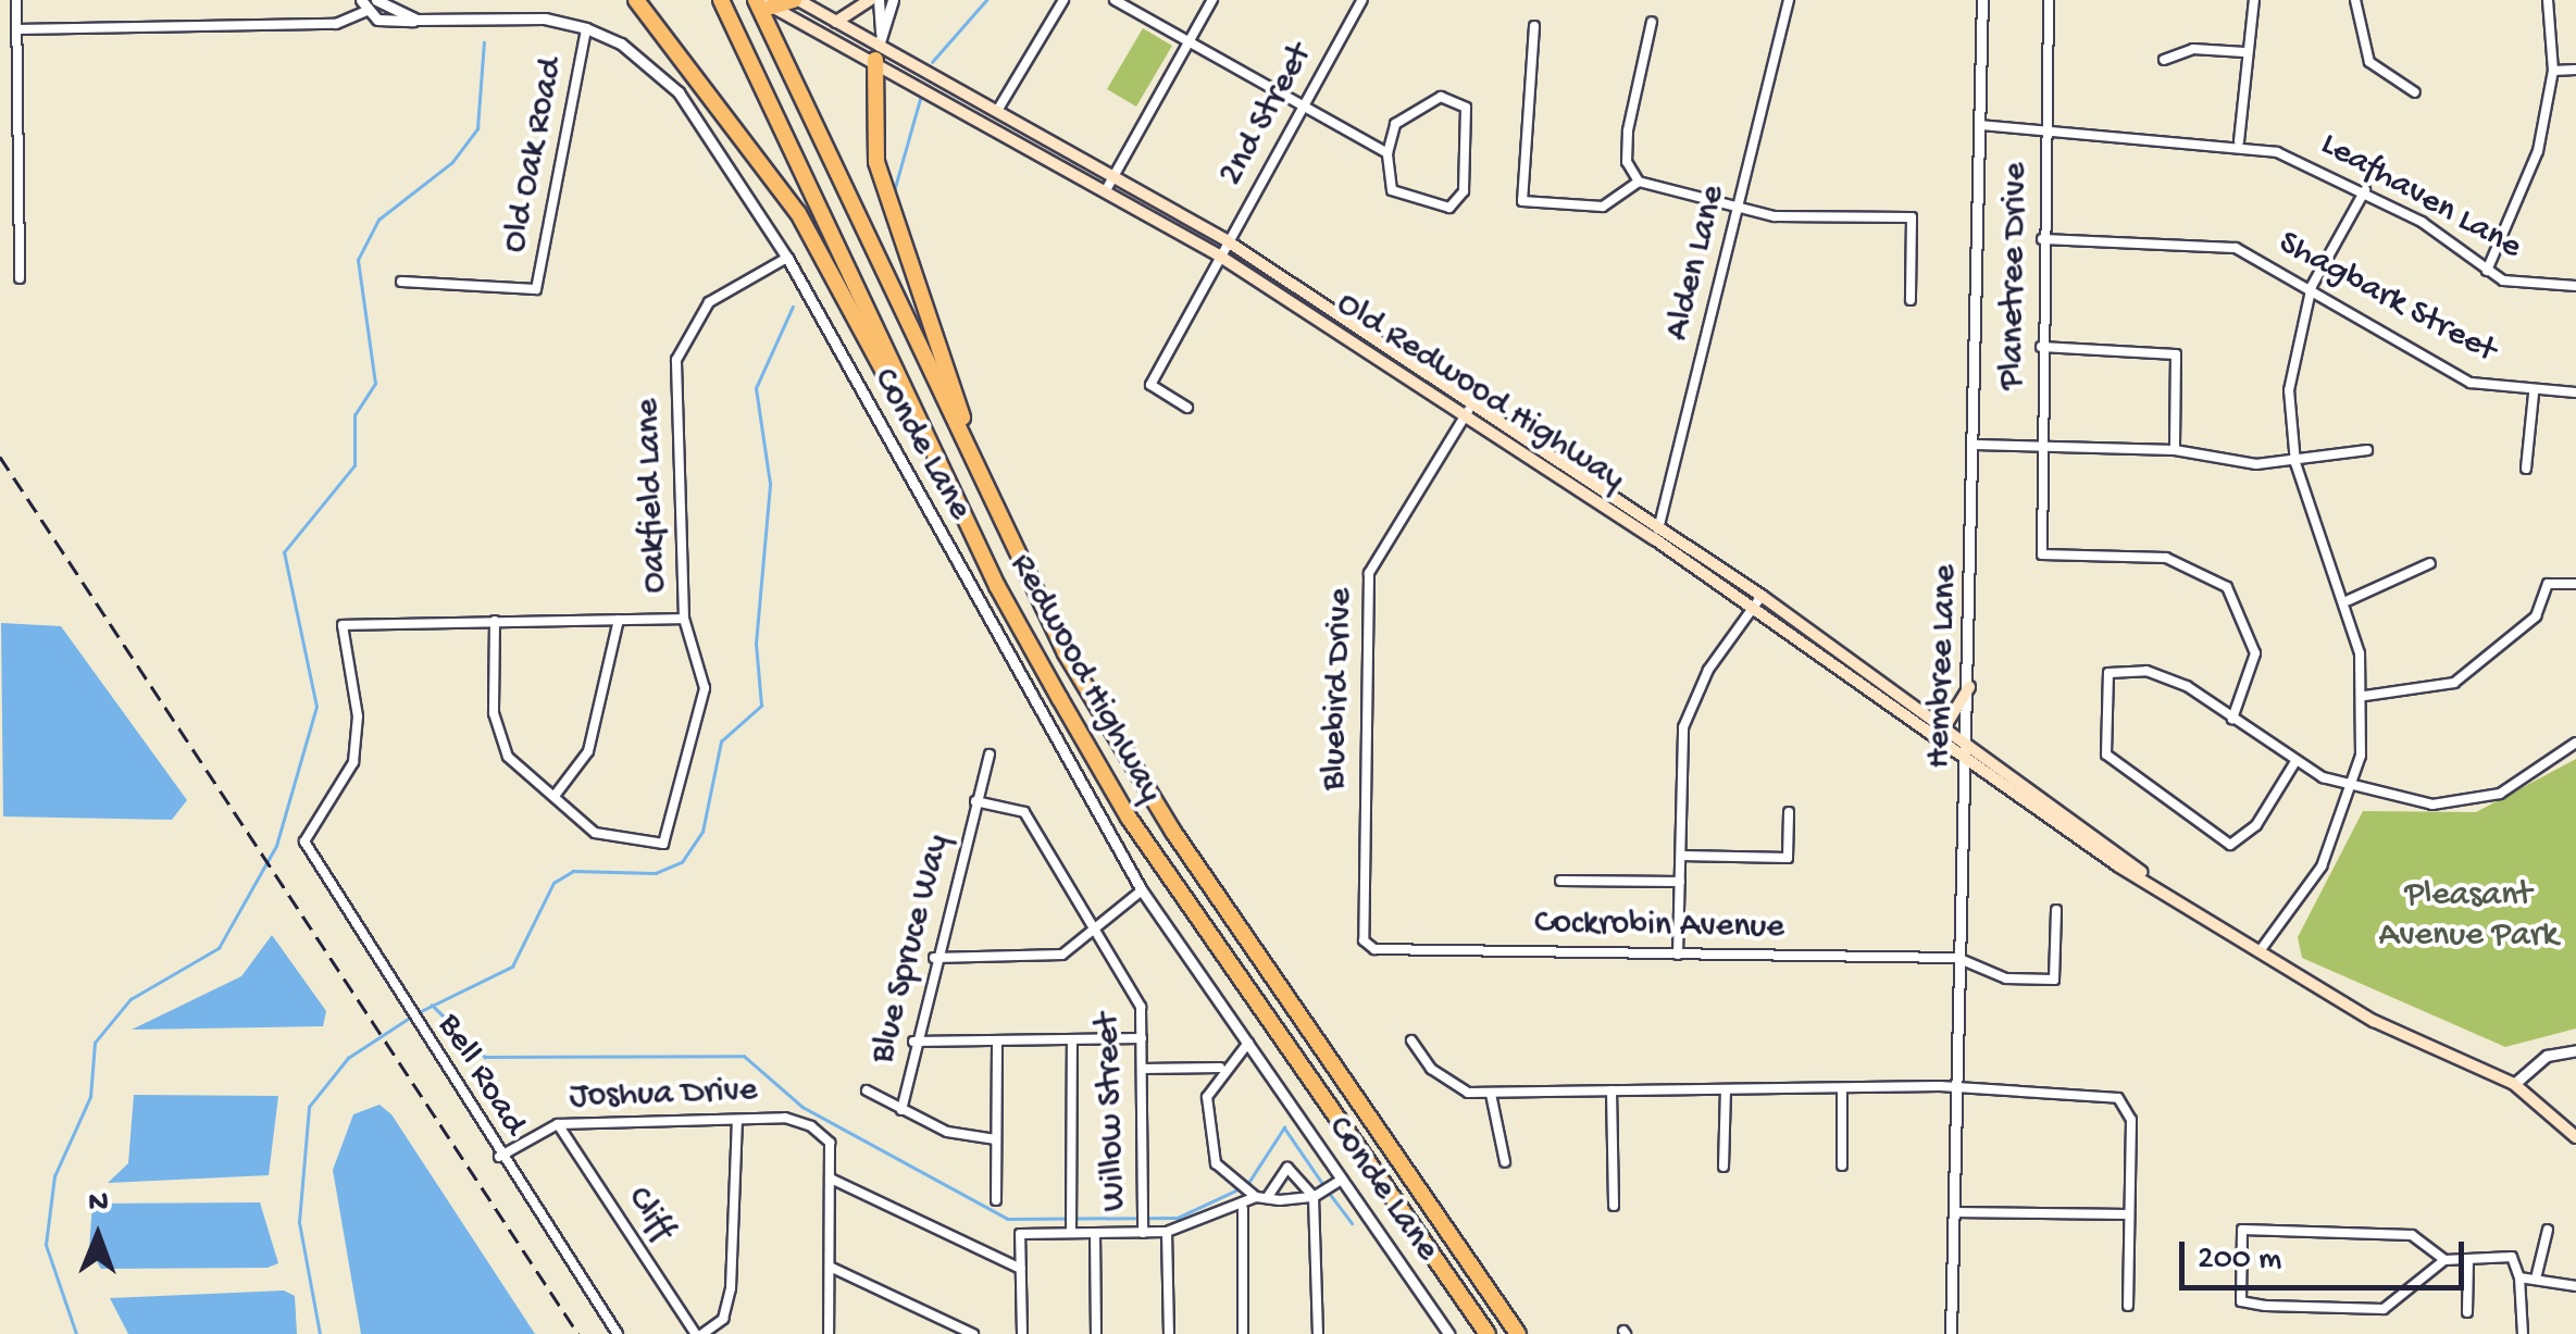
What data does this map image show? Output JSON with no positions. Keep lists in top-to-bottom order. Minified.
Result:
{"streets":{"highway":["Redwood Highway"],"main road":["Old Redwood Highway"],"street":["2nd Street","Old Oak Road","Leafhaven Lane","Alden Lane","Planetree Drive","Shagbark Street","Conde Lane","Oakfield Lane","Hembree Lane","Bluebird Drive","Cockrobin Avenue","Blue Spruce Way","Bell Road","Joshua Drive","Willow Street","Cliff"]},"crossings":[["2nd Street","Old Redwood Highway"],["Old Oak Road","Conde Lane"],["Leafhaven Lane","Planetree Drive"],["Leafhaven Lane","Hembree Lane"],["Alden Lane","Old Redwood Highway"],["Planetree Drive","Shagbark Street"],["Old Redwood Highway","Hembree Lane"],["Old Redwood Highway","Redwood Highway"],["Old Redwood Highway","Bluebird Drive"],["Conde Lane","Oakfield Lane"],["Hembree Lane","Cockrobin Avenue"],["Bluebird Drive","Cockrobin Avenue"],["Blue Spruce Way","Willow Street"],["Bell Road","Joshua Drive"],["Joshua Drive","Cliff"]],"parks":["Pleasant Avenue Park"],"scale_bar":"200 m","north":"top"}
